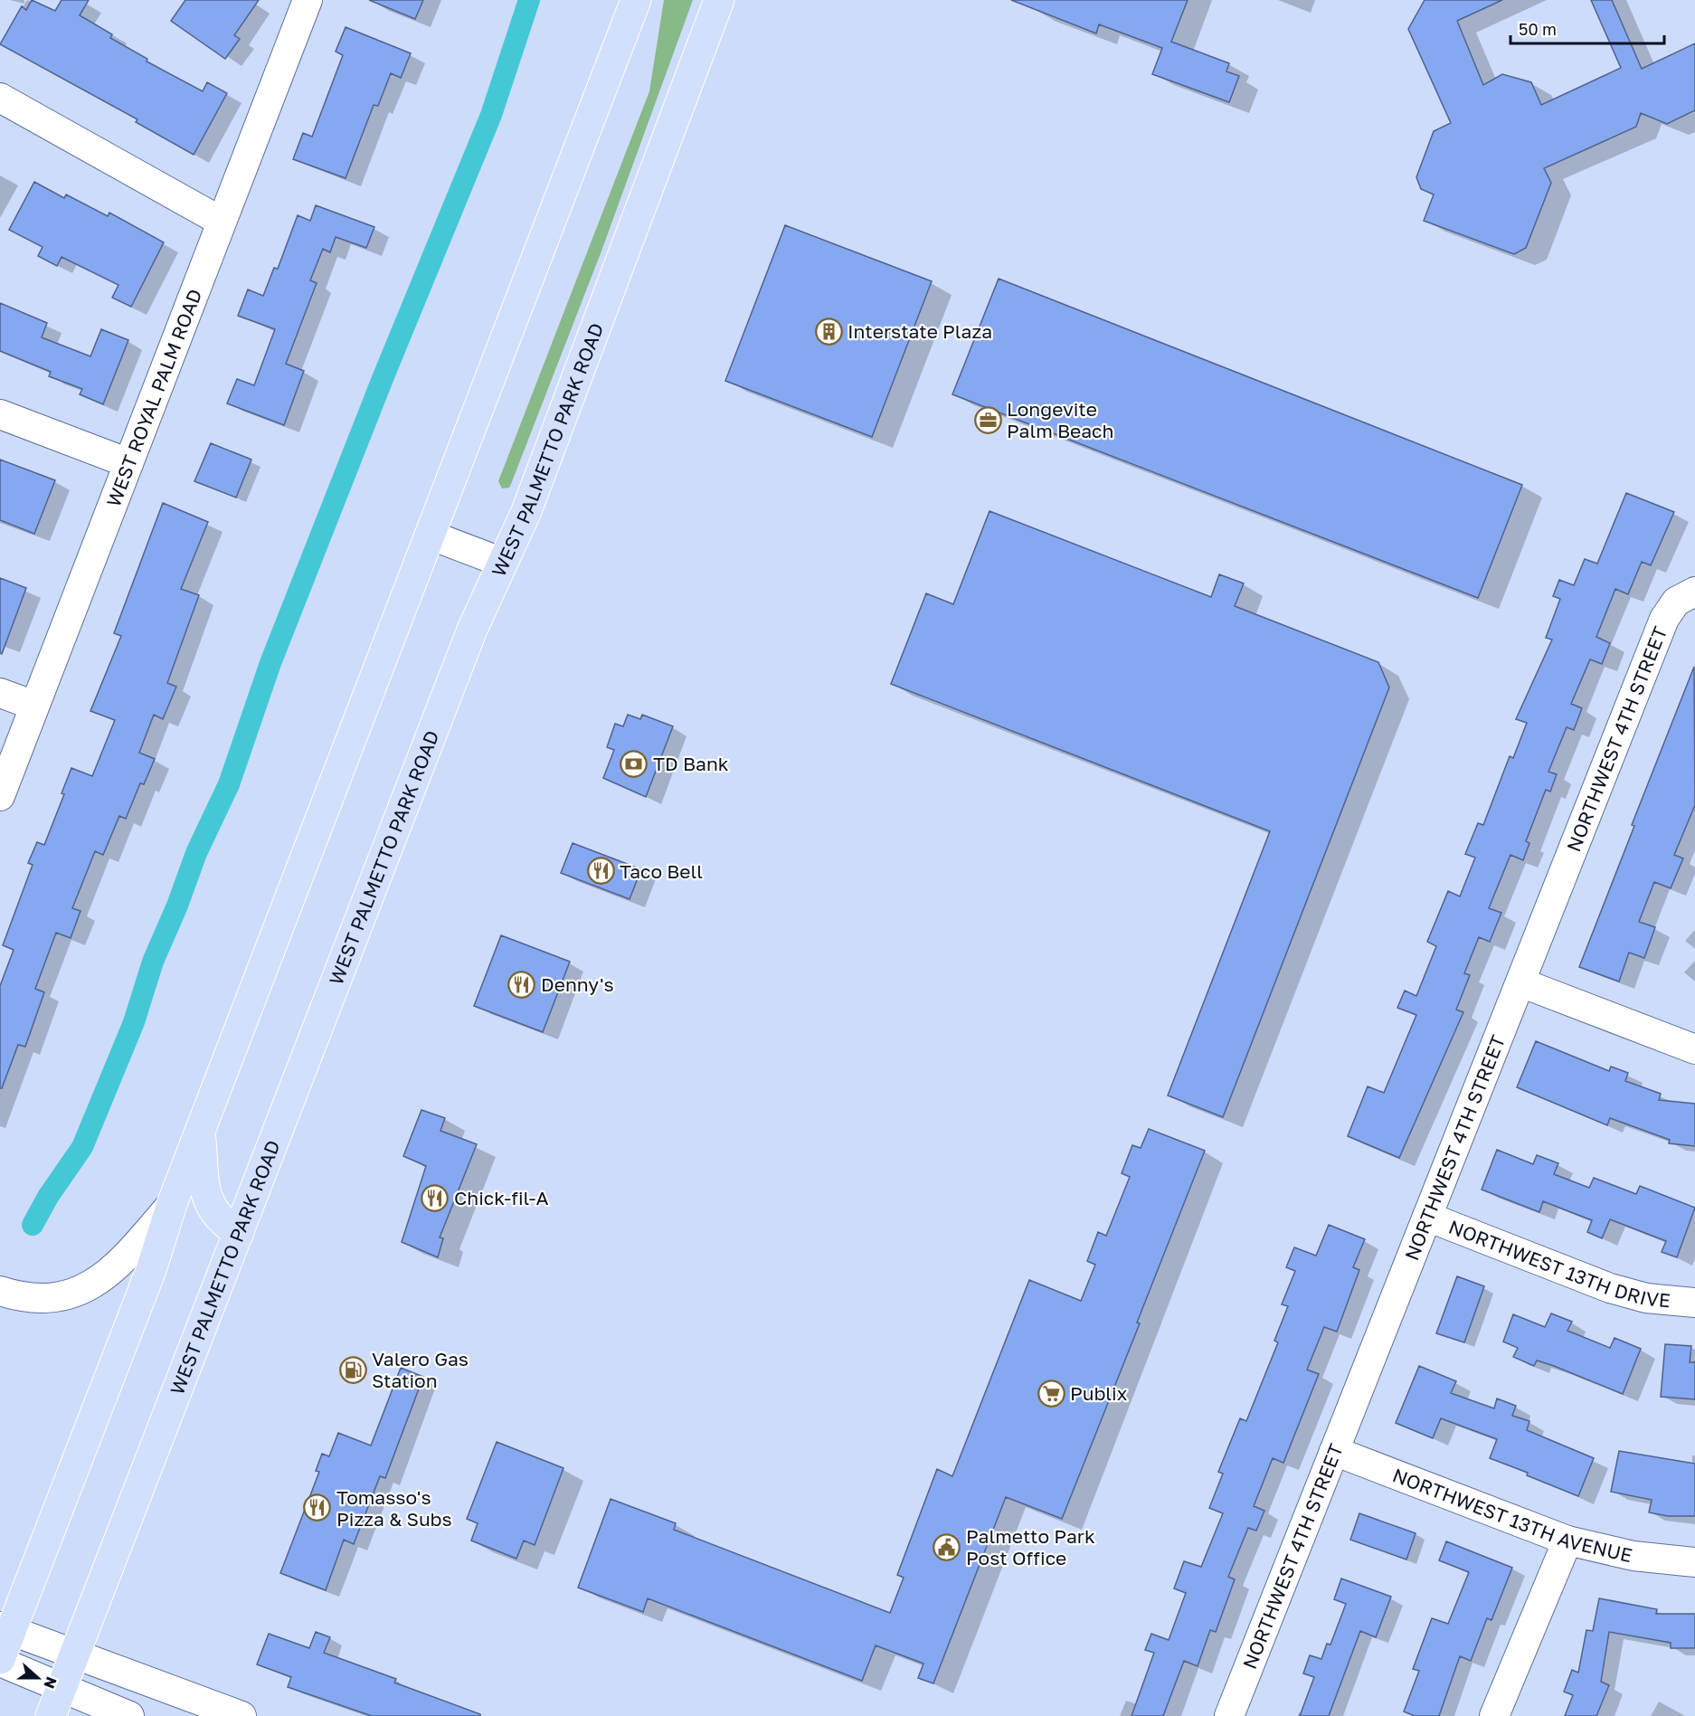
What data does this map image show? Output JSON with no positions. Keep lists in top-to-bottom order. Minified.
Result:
{"streets":{"main road":["WEST PALMETTO PARK ROAD"],"street":["WEST ROYAL PALM ROAD","NORTHWEST 4TH STREET","NORTHWEST 13TH DRIVE","NORTHWEST 13TH AVENUE"]},"crossings":[["NORTHWEST 4TH STREET","NORTHWEST 13TH DRIVE"],["NORTHWEST 4TH STREET","NORTHWEST 13TH AVENUE"]],"places":{"building":["Interstate Plaza"],"office":["Longevite Palm Beach"],"bank":["TD Bank"],"restaurant":["Taco Bell","Denny's","Chick-fil-A","Tomasso's Pizza & Subs"],"fuel station":["Valero Gas Station"],"supermarket":["Publix"],"public building":["Palmetto Park Post Office"]},"scale_bar":"50 m","north":"right"}
